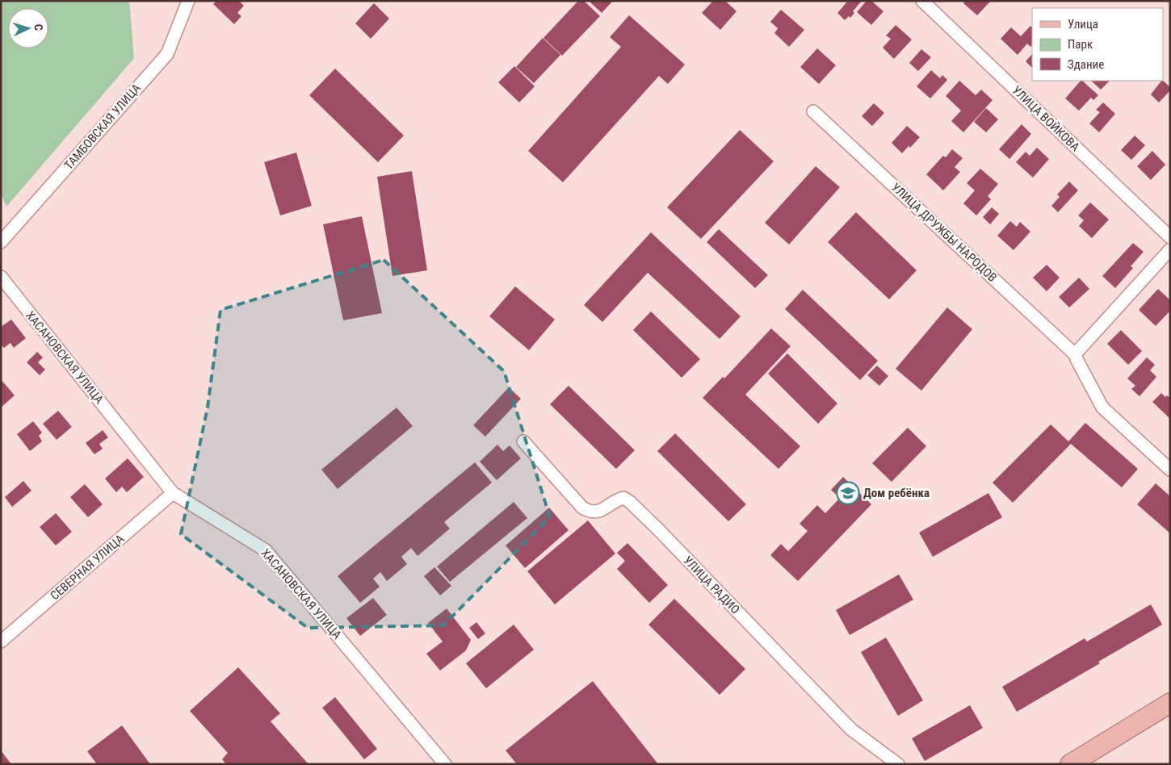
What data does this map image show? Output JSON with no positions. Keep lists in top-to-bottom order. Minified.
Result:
{"streets":{"street":["УЛИЦА ВОЙКОВА","ТАМБОВСКАЯ УЛИЦА","УЛИЦА ДРУЖБЫ НАРОДОВ","ХАСАНОВСКАЯ УЛИЦА","СЕВЕРНАЯ УЛИЦА","УЛИЦА РАДИО"]},"crossings":[["ХАСАНОВСКАЯ УЛИЦА","СЕВЕРНАЯ УЛИЦА"]],"places":{"school or university":["Дом ребёнка"]},"legend":["Улица","Парк","Здание"],"north":"right"}
